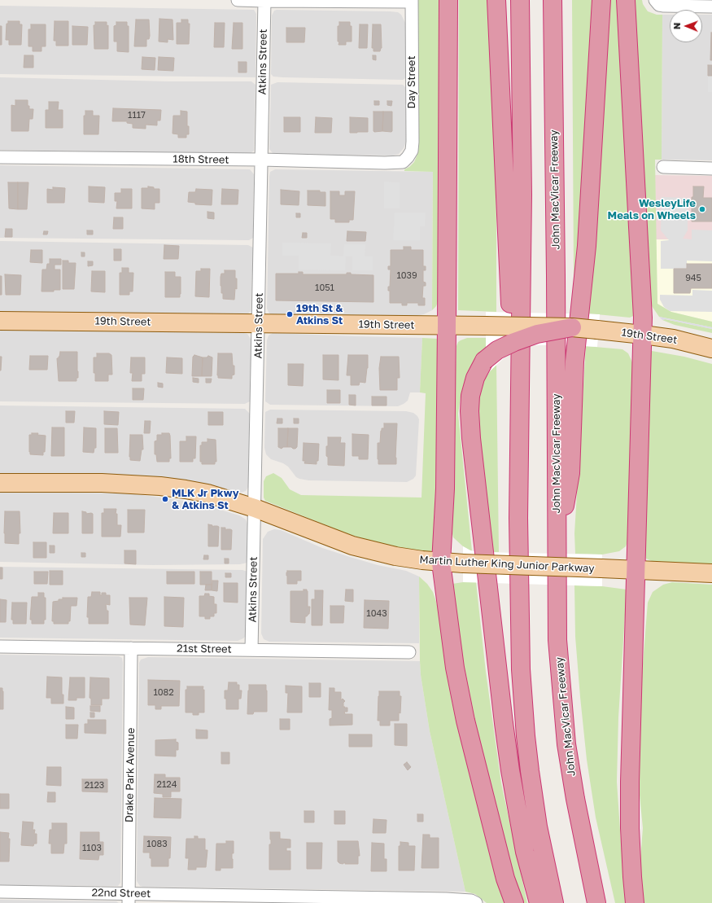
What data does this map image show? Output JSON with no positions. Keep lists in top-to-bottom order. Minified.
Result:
{"streets":{"highway":["John MacVicar Freeway"],"main road":["19th Street","Martin Luther King Junior Parkway"],"street":["Atkins Street","Day Street","18th Street","21st Street","Drake Park Avenue","22nd Street"]},"crossings":[["Atkins Street","18th Street"],["Atkins Street","19th Street"],["Atkins Street","Martin Luther King Junior Parkway"],["Atkins Street","21st Street"],["Day Street","18th Street"],["21st Street","Drake Park Avenue"],["Drake Park Avenue","22nd Street"]],"places":["WesleyLife Meals on Wheels","19th St & Atkins St","MLK Jr Pkwy & Atkins St"],"house_numbers":["1117","1039","945","1051","1043","1082","2124","2123","1083","1103"],"north":"left"}
